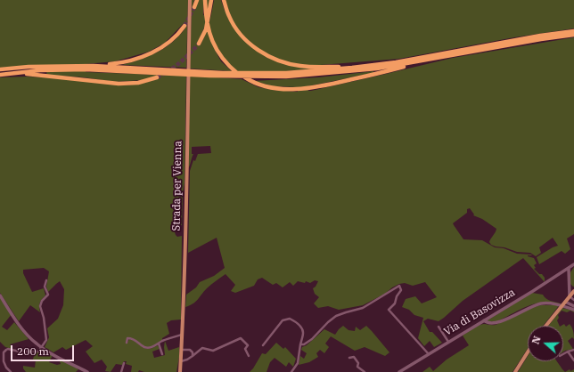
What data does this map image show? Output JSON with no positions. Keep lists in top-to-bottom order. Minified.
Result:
{"streets":{"main road":["Strada per Vienna","Via di Basovizza"]},"scale_bar":"200 m","north":"left"}
